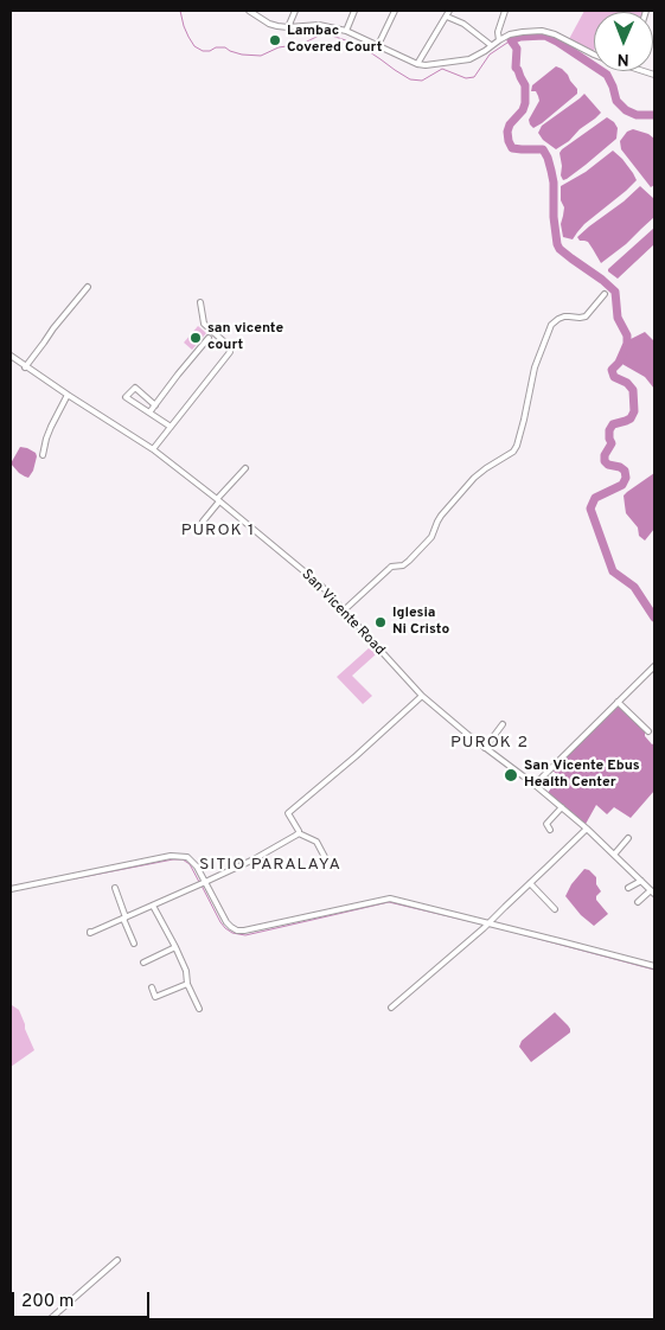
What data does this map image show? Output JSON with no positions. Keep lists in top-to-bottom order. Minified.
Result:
{"streets":{"street":["San Vicente Road"]},"districts":["PUROK 1","PUROK 2","SITIO PARALAYA"],"places":["Lambac Covered Court","san vicente court","Iglesia Ni Cristo","San Vicente Ebus Health Center"],"scale_bar":"200 m","north":"bottom"}
